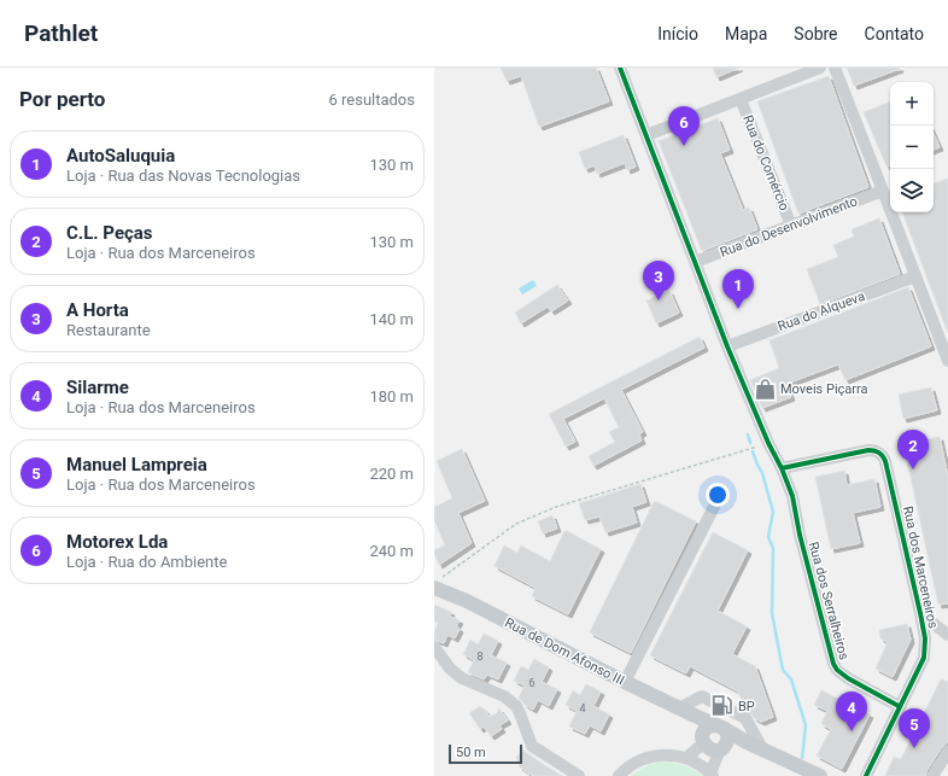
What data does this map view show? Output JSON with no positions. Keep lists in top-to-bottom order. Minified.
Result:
{"streets":{"main road":["Rua de Dom Afonso III"],"street":["Rua do Comércio","Rua do Desenvolvimento","Rua do Alqueva","Rua dos Marceneiros","Rua dos Serralheiros"]},"crossings":[["Rua do Comércio","Rua do Desenvolvimento"],["Rua do Desenvolvimento","Rua dos Serralheiros"],["Rua do Alqueva","Rua dos Serralheiros"],["Rua dos Marceneiros","Rua dos Serralheiros"]],"places":{"shop":["Moveis Piçarra"],"fuel station":["BP"]},"house_numbers":["8","6","4"],"scale_bar":"50 m","page":{"header":"Pathlet","nav":["Início","Mapa","Sobre","Contato"],"heading":["Por perto","6 resultados"],"map_buttons":["+","−"],"pins":["6","3","1","2","4","5"],"list":[{"mark":"1","name":"AutoSaluquia","note":"Loja · Rua das Novas Tecnologias","value":"130 m"},{"mark":"2","name":"C.L. Peças","note":"Loja · Rua dos Marceneiros","value":"130 m"},{"mark":"3","name":"A Horta","note":"Restaurante","value":"140 m"},{"mark":"4","name":"Silarme","note":"Loja · Rua dos Marceneiros","value":"180 m"},{"mark":"5","name":"Manuel Lampreia","note":"Loja · Rua dos Marceneiros","value":"220 m"},{"mark":"6","name":"Motorex Lda","note":"Loja · Rua do Ambiente","value":"240 m"}],"scale":"50 m"}}
